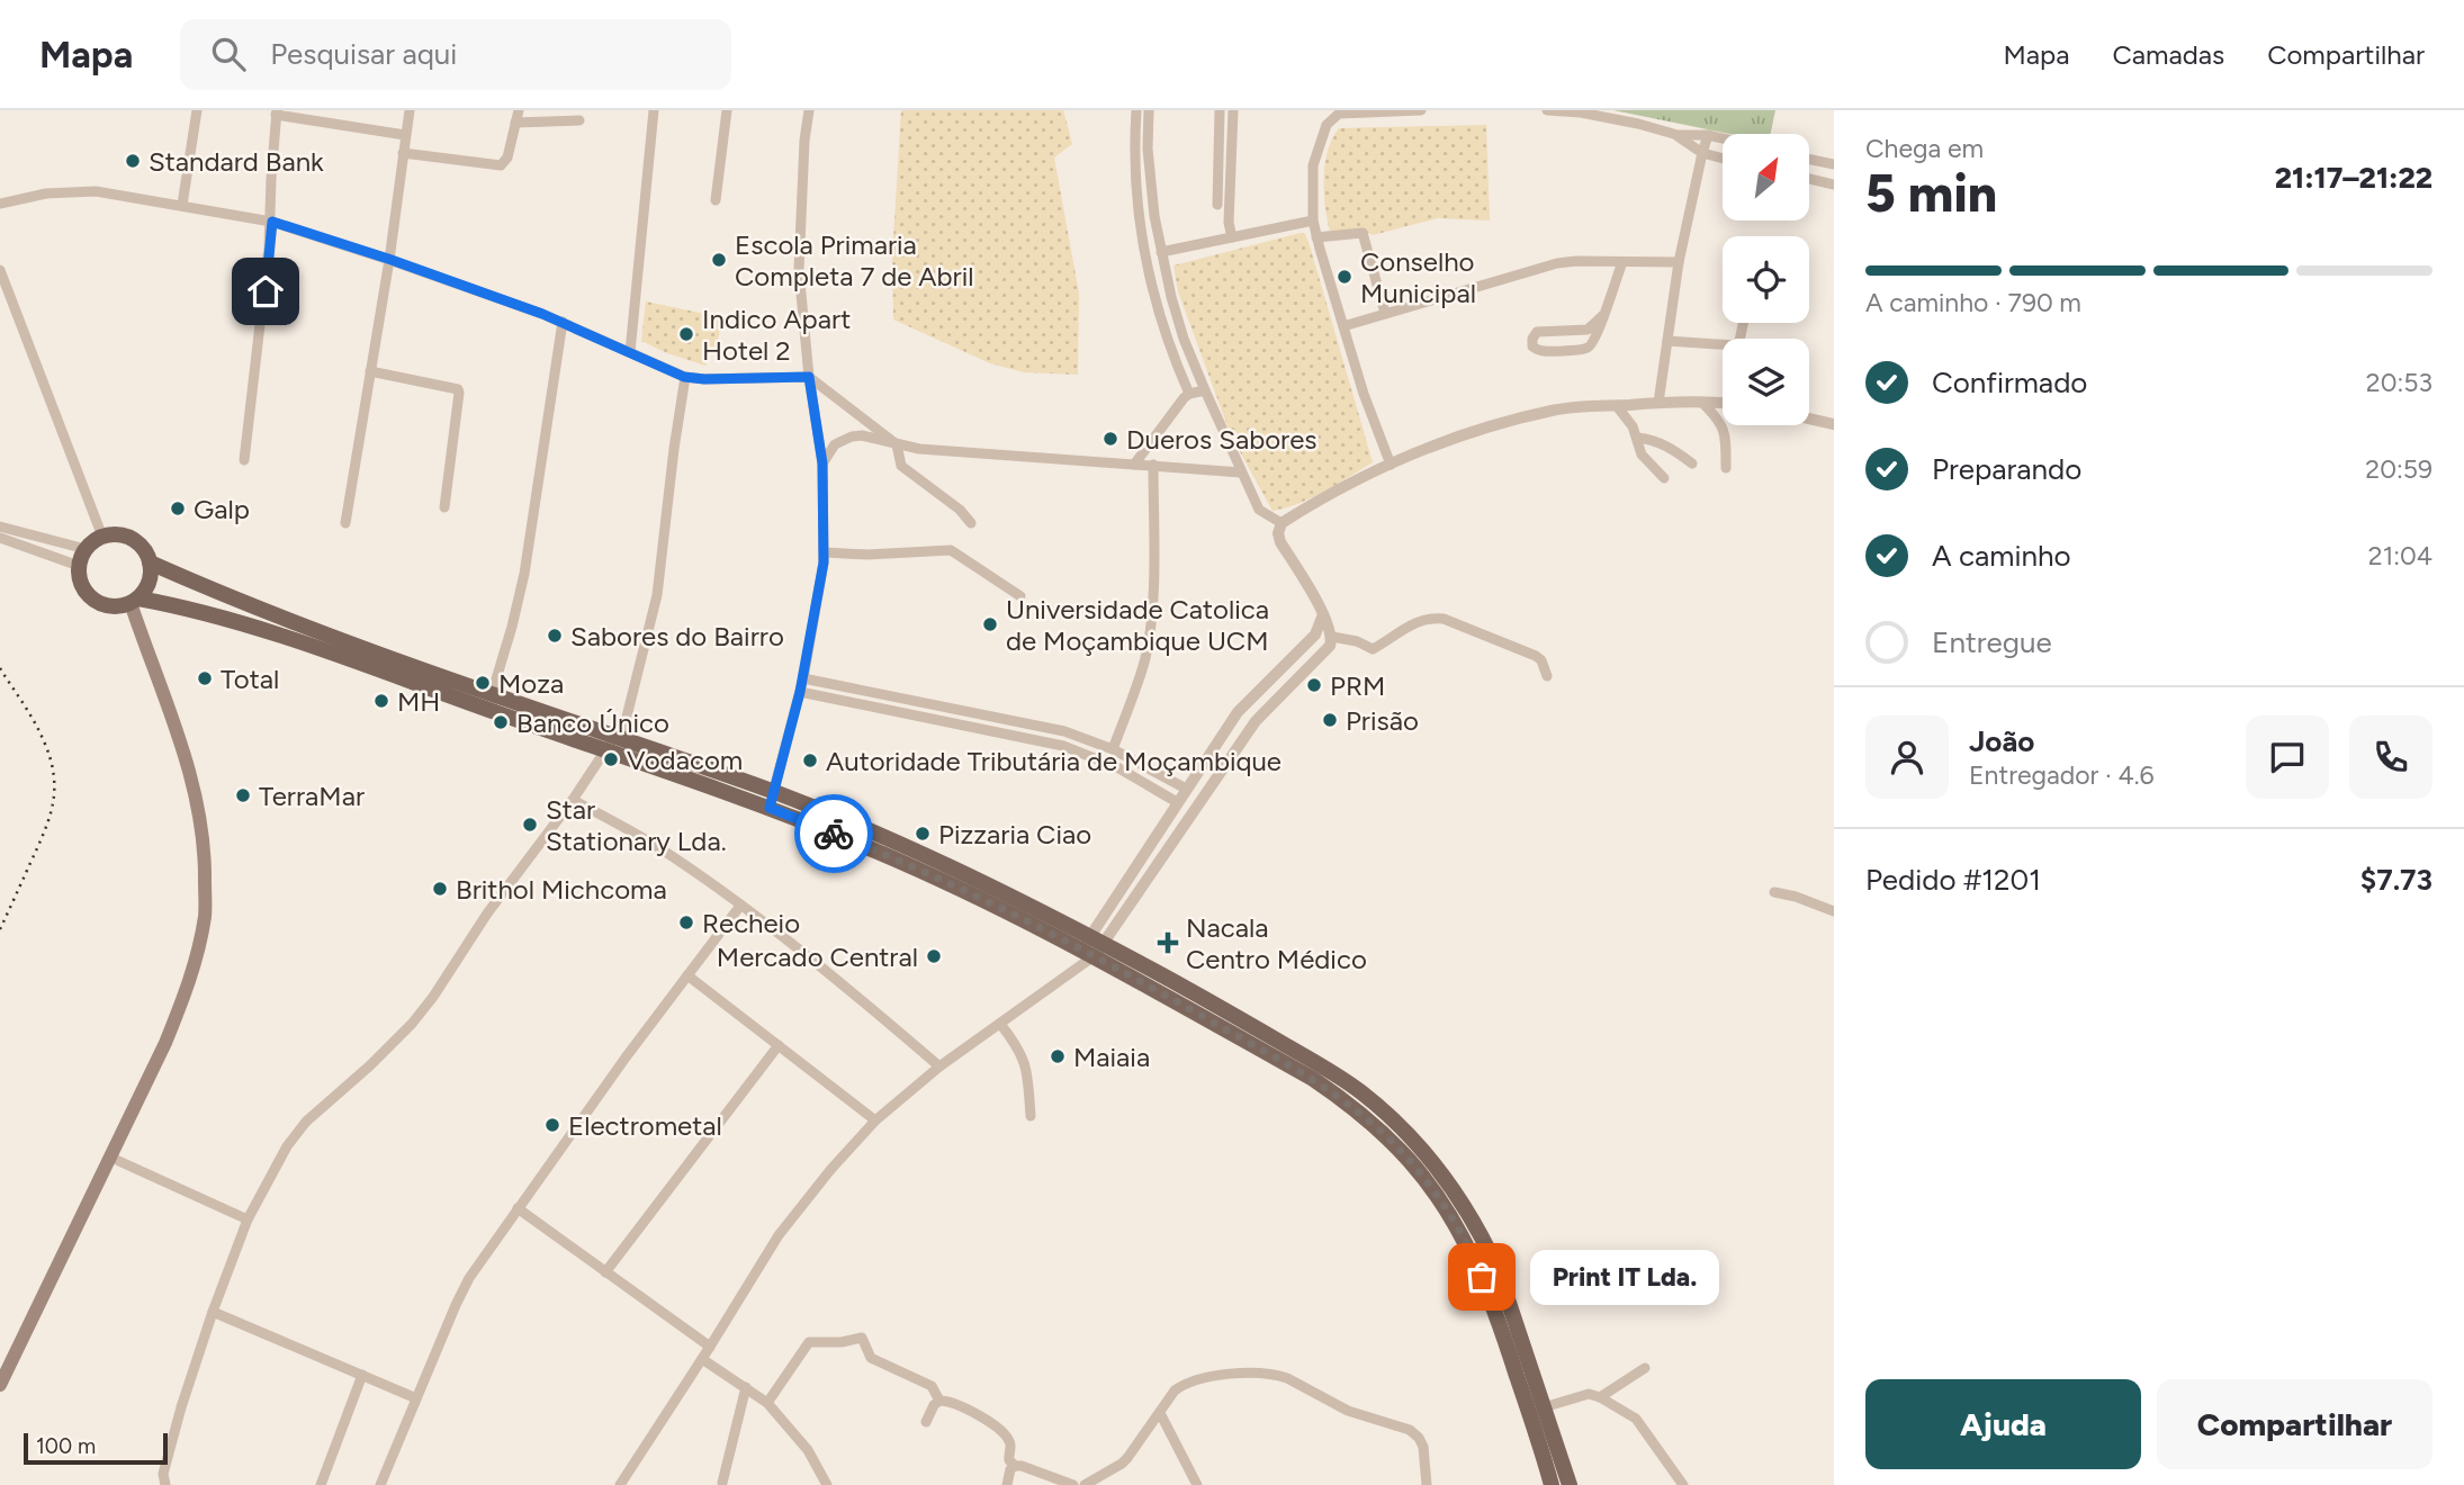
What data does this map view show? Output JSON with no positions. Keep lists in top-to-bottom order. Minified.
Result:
{"places":{"other":["Standard Bank","Escola Primaria Completa 7 de Abril","Conselho Municipal","Indico Apart Hotel 2","Dueros Sabores","Galp","Universidade Catolica de Moçambique UCM","Sabores do Bairro","Total","Moza","PRM","MH","Prisão","Banco Único","Vodacom","Autoridade Tributária de Moçambique","TerraMar","Star Stationary Lda.","Pizzaria Ciao","Brithol Michcoma","Recheio","Mercado Central","Maiaia","Electrometal","Print IT Lda."],"health":["Nacala Centro Médico"]},"scale_bar":"100 m","north":"top right","page":{"header":"Mapa","search":"Pesquisar aqui","nav":["Mapa","Camadas","Compartilhar"],"heading":["5 min","Chega em","21:17–21:22"],"panel":["João","Entregador · 4.6","Pedido #1201","$7.73"],"bar":"A caminho · 790 m","list":[["Confirmado","20:53"],["Preparando","20:59"],["A caminho","21:04"],"Entregue"],"bubble":"Print IT Lda.","buttons":["Ajuda","Compartilhar"],"scale":"100 m"}}
